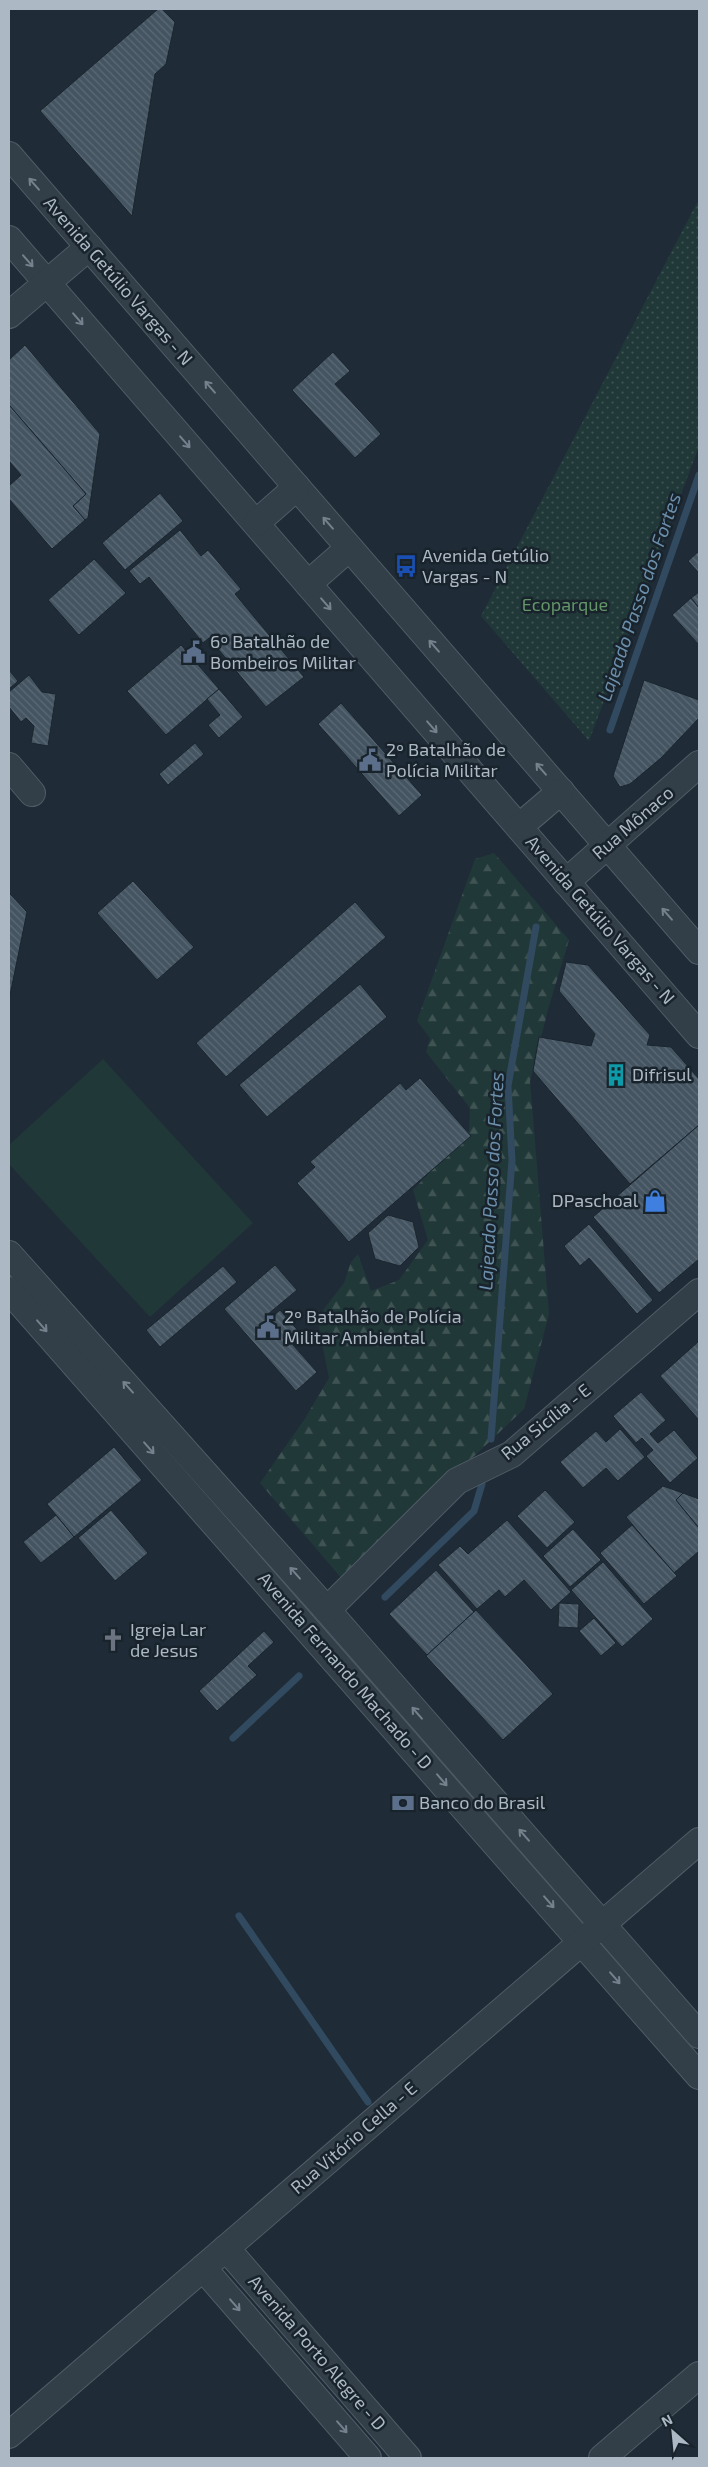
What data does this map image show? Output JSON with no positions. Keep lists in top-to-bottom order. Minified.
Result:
{"streets":{"street":["Avenida Getúlio Vargas - N","Rua Mônaco","Rua Sicília - E","Avenida Fernando Machado - D","Rua Vitório Cella - E","Avenida Porto Alegre - D"]},"crossings":[["Avenida Getúlio Vargas - N","Rua Mônaco"],["Rua Sicília - E","Avenida Fernando Machado - D"],["Avenida Fernando Machado - D","Rua Vitório Cella - E"],["Rua Vitório Cella - E","Avenida Porto Alegre - D"]],"water":["Lajeado Passo dos Fortes"],"parks":["Ecoparque"],"places":{"bus stop":["Avenida Getúlio Vargas - N"],"public building":["6º Batalhão de Bombeiros Militar","2º Batalhão de Polícia Militar","2º Batalhão de Polícia Militar Ambiental"],"building":["Difrisul"],"shop":["DPaschoal"],"church":["Igreja Lar de Jesus"],"bank":["Banco do Brasil"]},"north":"top left"}
